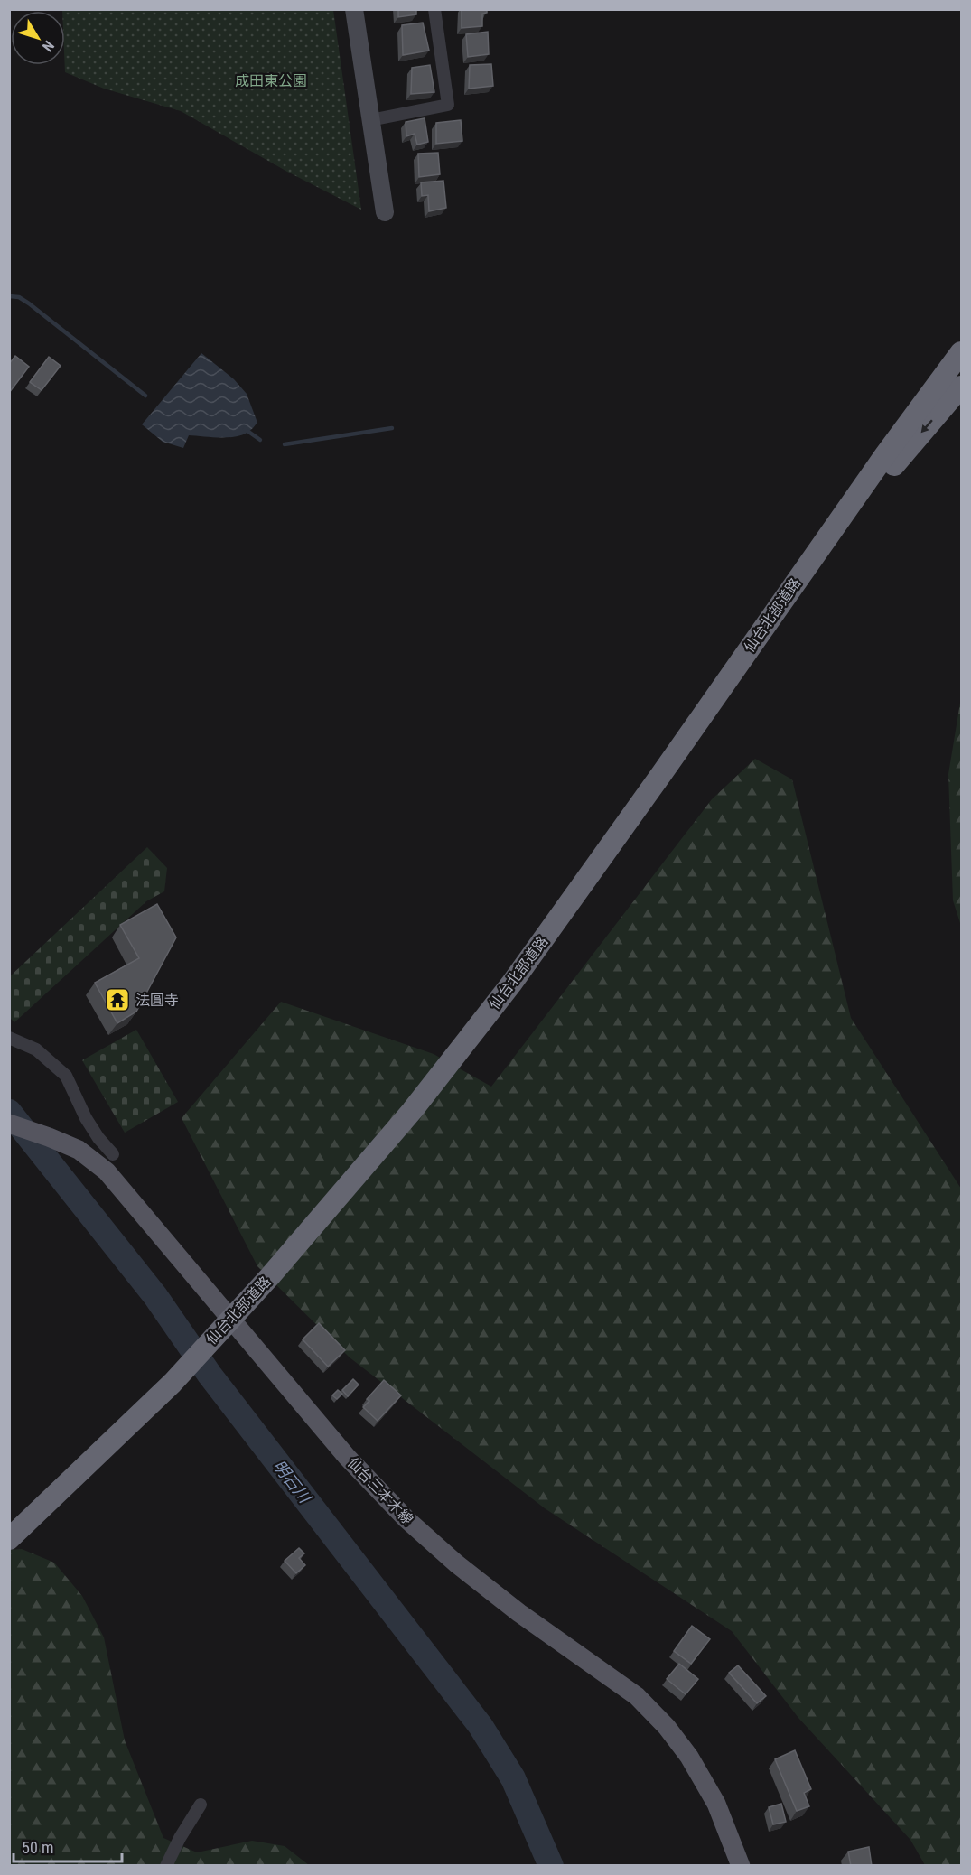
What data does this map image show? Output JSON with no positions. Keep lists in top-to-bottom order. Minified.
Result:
{"streets":{"highway":["仙台北部道路"],"main road":["仙台三本木線"]},"water":["明石川"],"parks":["成田東公園"],"places":{"temple":["法圓寺"]},"scale_bar":"50 m","north":"bottom right"}
